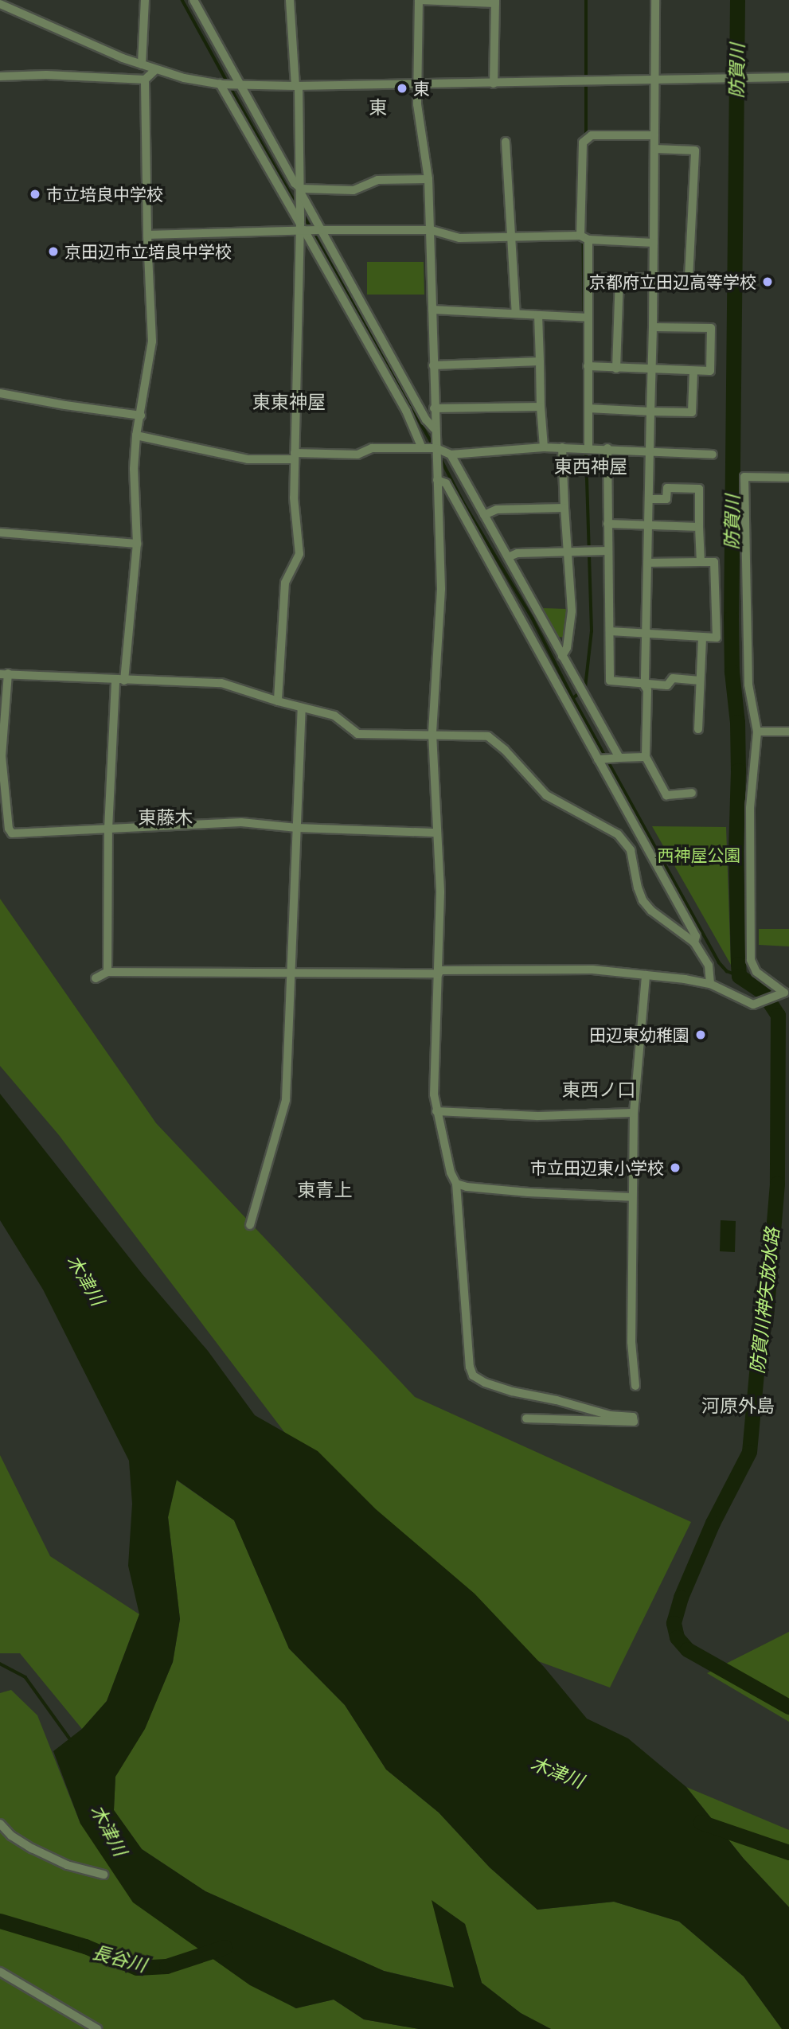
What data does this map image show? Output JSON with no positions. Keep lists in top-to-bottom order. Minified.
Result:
{"districts":["東","東東神屋","東西神屋","東藤木","東西ノ口","東青上","河原外島"],"water":["防賀川","木津川","防賀川神矢放水路","長谷川"],"parks":["西神屋公園"],"places":["東","市立培良中学校","京田辺市立培良中学校","京都府立田辺高等学校","田辺東幼稚園","市立田辺東小学校"]}
